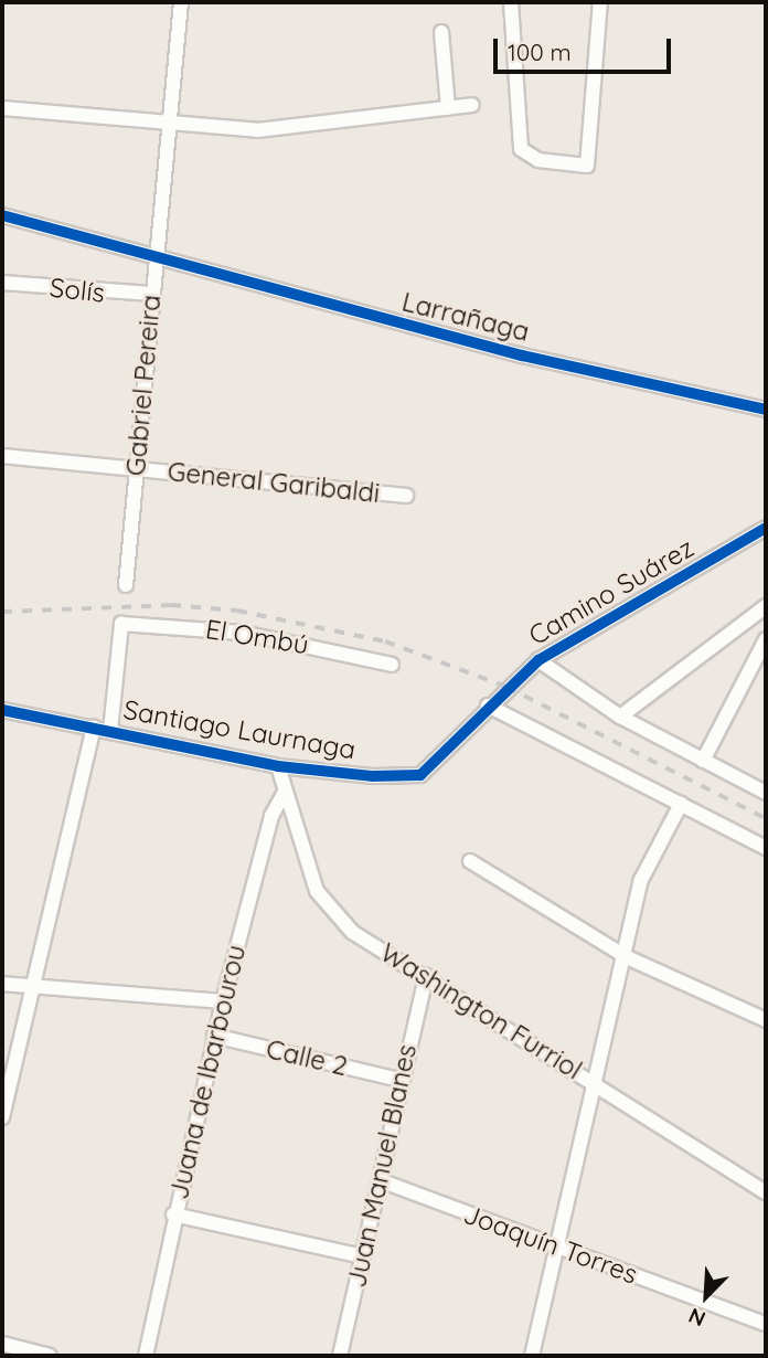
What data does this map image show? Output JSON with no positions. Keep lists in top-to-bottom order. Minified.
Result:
{"streets":{"street":["Solís","Larrañaga","Gabriel Pereira","General Garibaldi","Camino Suárez","El Ombú","Santiago Laurnaga","Washington Furriol","Calle 2","Juana de Ibarbourou","Juan Manuel Blanes","Joaquín Torres"]},"crossings":[["Solís","Gabriel Pereira"],["Larrañaga","Gabriel Pereira"],["Gabriel Pereira","General Garibaldi"],["Camino Suárez","Santiago Laurnaga"],["El Ombú","Santiago Laurnaga"],["Santiago Laurnaga","Washington Furriol"],["Washington Furriol","Juana de Ibarbourou"],["Washington Furriol","Juan Manuel Blanes"],["Calle 2","Juana de Ibarbourou"],["Calle 2","Juan Manuel Blanes"],["Juan Manuel Blanes","Joaquín Torres"]],"scale_bar":"100 m","north":"bottom left"}
